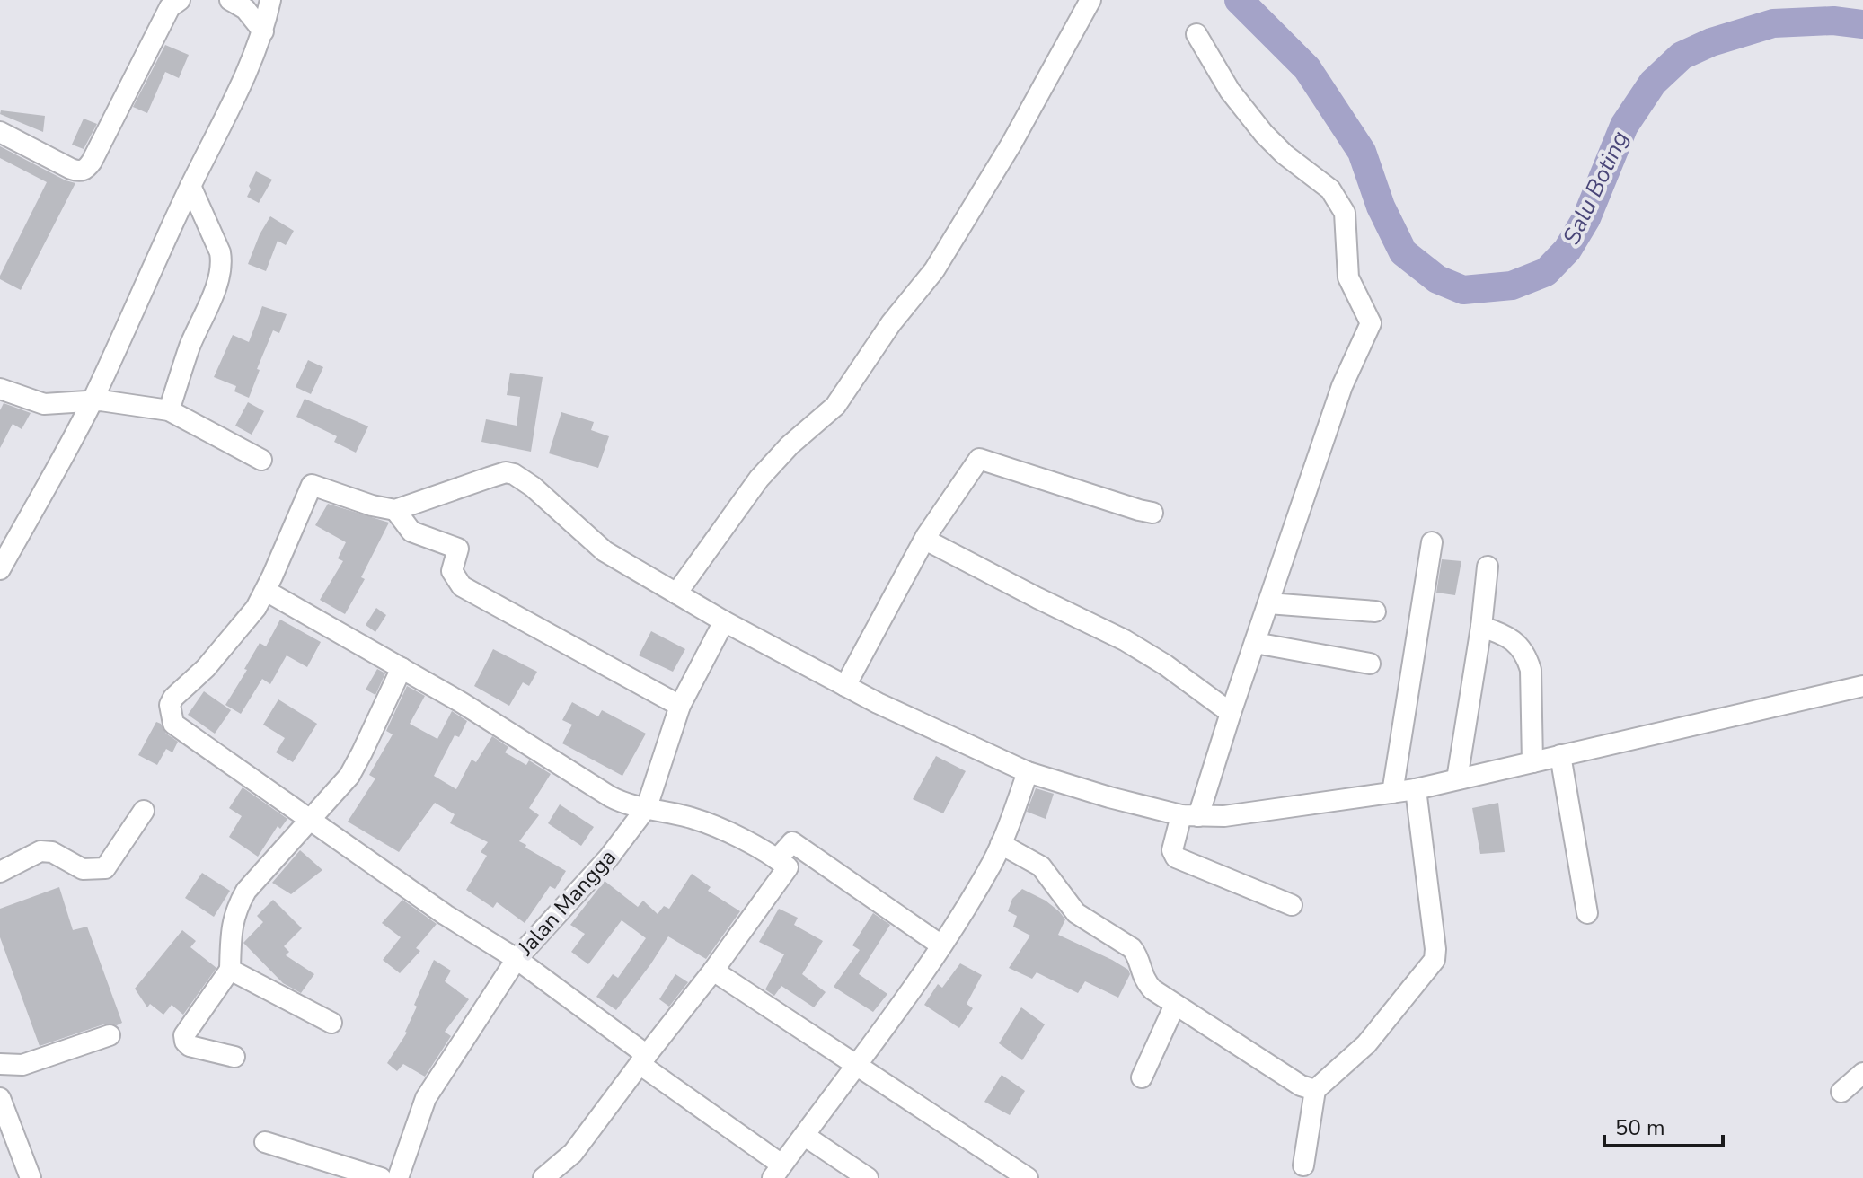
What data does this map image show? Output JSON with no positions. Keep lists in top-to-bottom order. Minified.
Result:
{"streets":{"street":["Jalan Mangga"]},"water":["Salu Boting"],"scale_bar":"50 m"}
